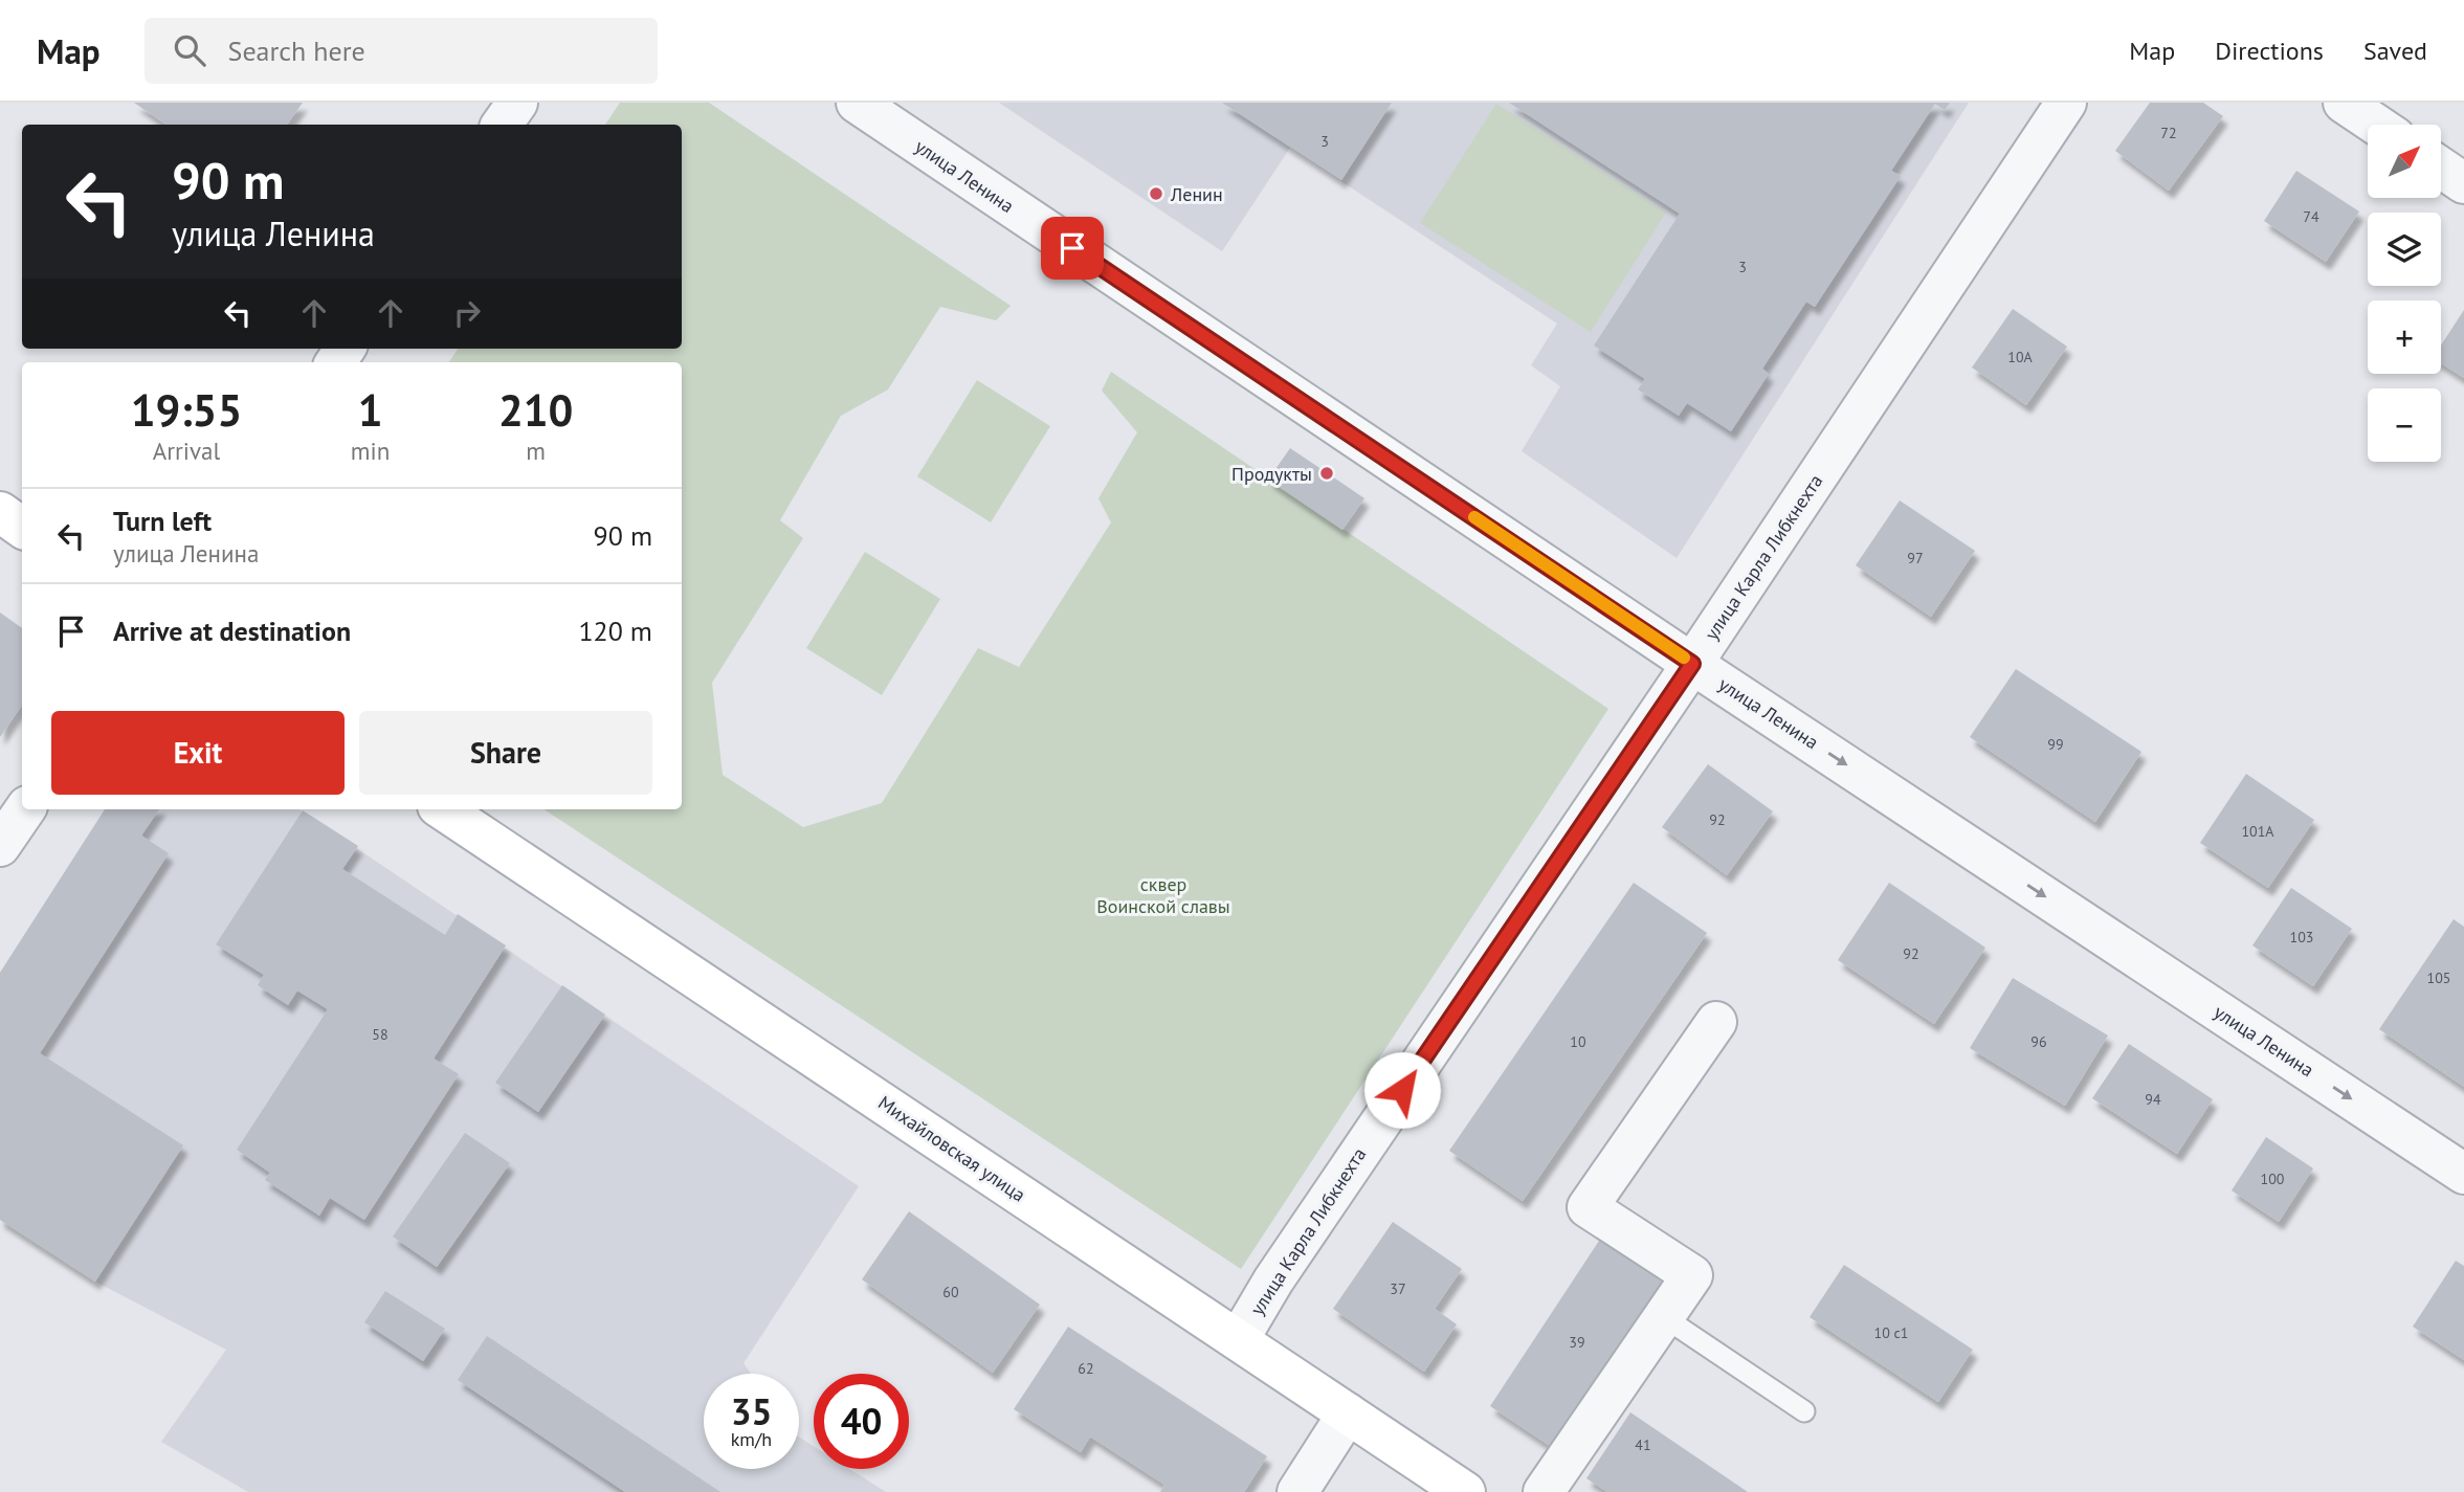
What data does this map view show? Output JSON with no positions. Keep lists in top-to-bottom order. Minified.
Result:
{"streets":{"main road":["Михайловская улица"],"street":["улица Ленина","улица Карла Либкнехта"]},"crossings":[["улица Ленина","улица Карла Либкнехта"],["улица Карла Либкнехта","Михайловская улица"]],"one_way":["улица Ленина"],"parks":["сквер Воинской славы"],"places":["Ленин","Продукты"],"house_numbers":["72","3","74","3","10А","97","99","92","101А","103","92","105","58","10","96","94","100","37","60","10 с1","39","62","41"],"north":"top right","page":{"header":"Map","search":"Search here","nav":["Map","Directions","Saved"],"map_buttons":["+","−"],"turn":["90 m","улица Ленина"],"eta":["19:55","Arrival","1","min","210","m"],"list":[{"name":"Turn left","note":"улица Ленина","value":"90 m"},{"name":"Arrive at destination","value":"120 m"}],"buttons":["Exit","Share"],"speed":"35 km/h","limit":"40"}}
